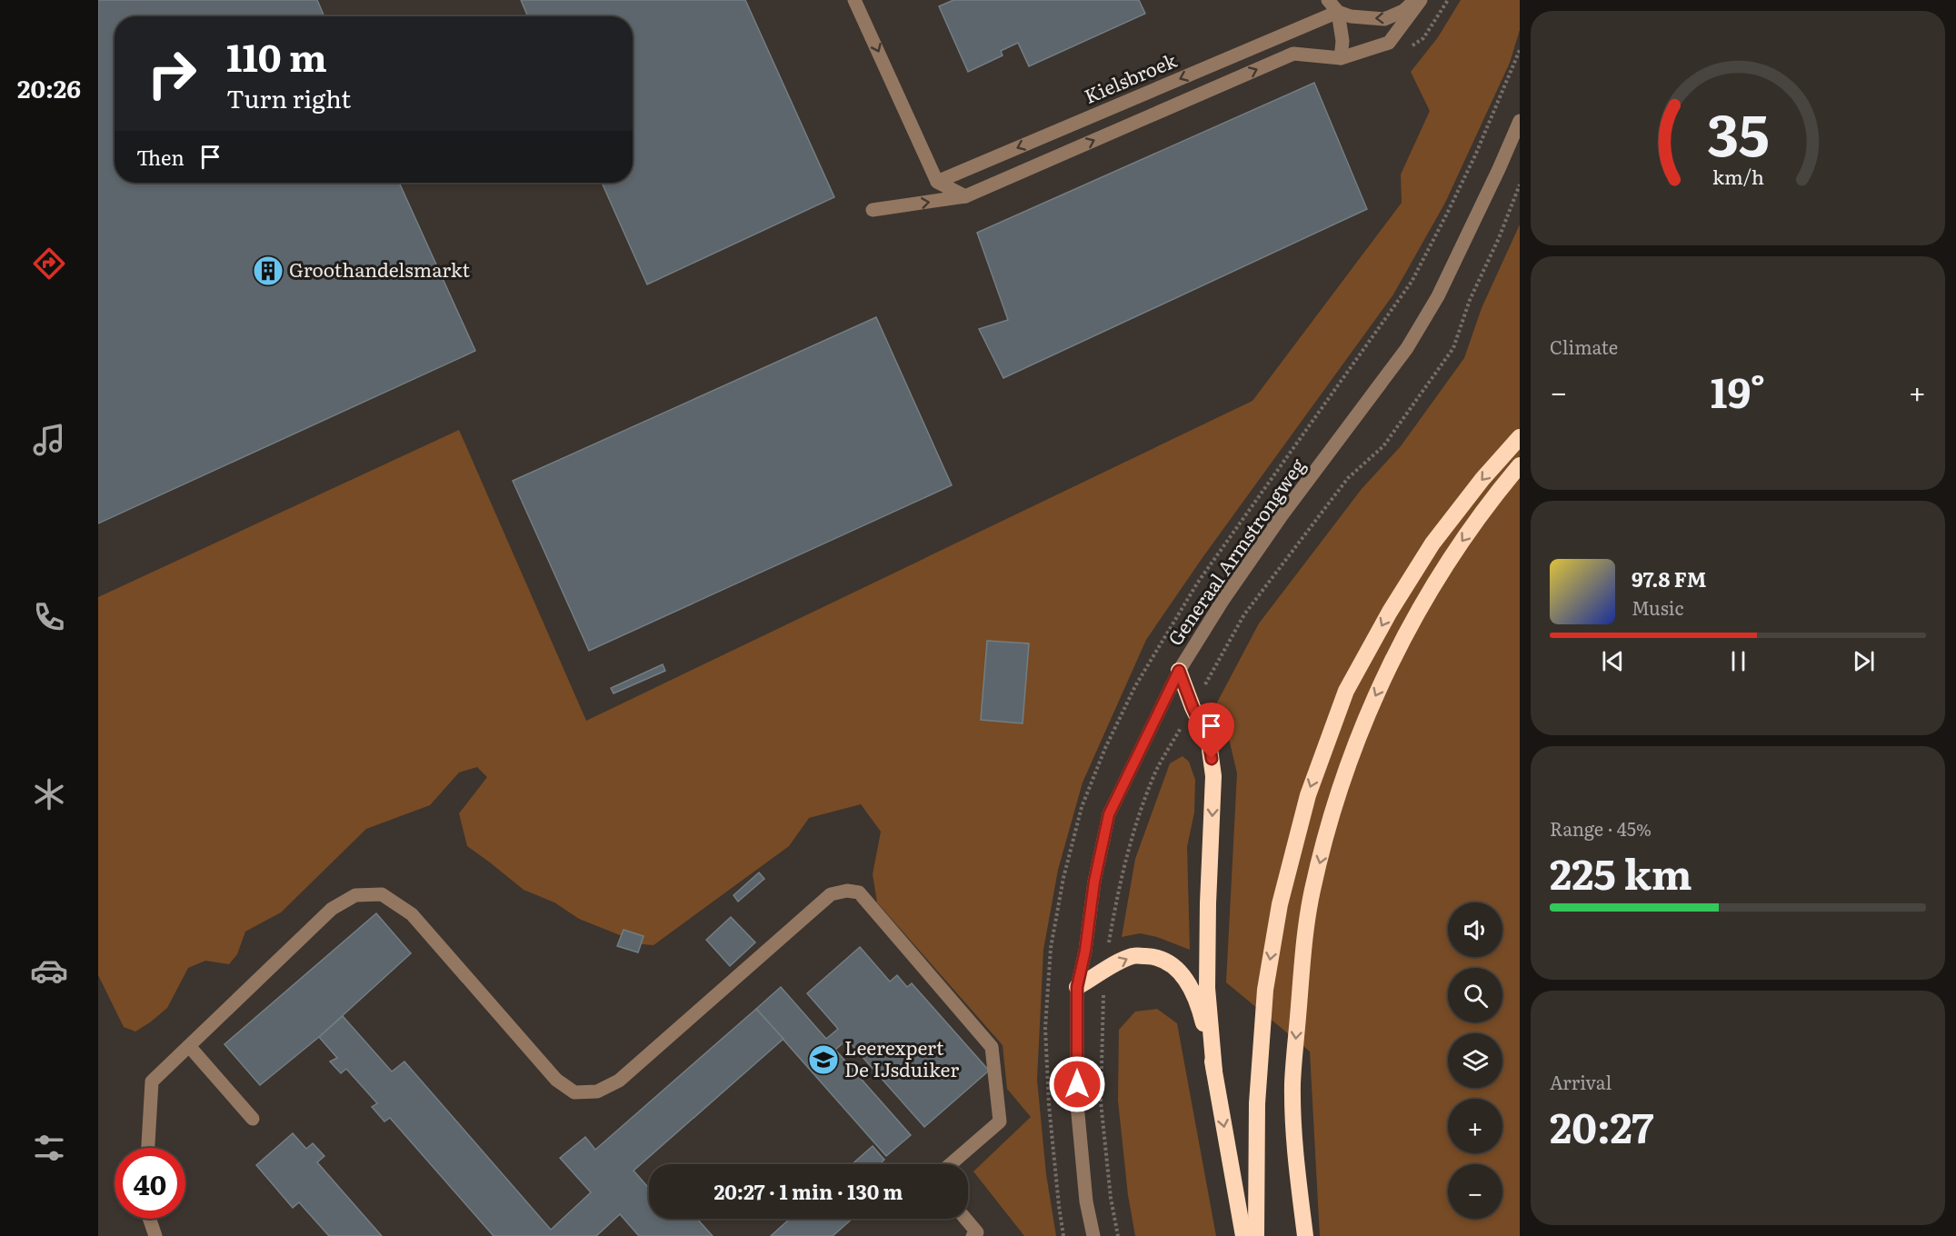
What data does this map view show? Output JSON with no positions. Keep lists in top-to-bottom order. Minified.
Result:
{"streets":{"street":["Kielsbroek","Generaal Armstrongweg"]},"places":{"building":["Groothandelsmarkt"],"school or university":["Leerexpert De IJsduiker"]},"page":{"tabs":"20:26","turn":["110 m","Turn right"],"then":"Then","tile":["Climate",["Range · 45%","225 km"],["Arrival","20:27"]],"heat":["−","19°","+"],"song":["97.8 FM","Music"],"map_buttons":["+","−"],"limit":"40","trip":"20:27 · 1 min · 130 m","gauge":["35","km/h"]}}
